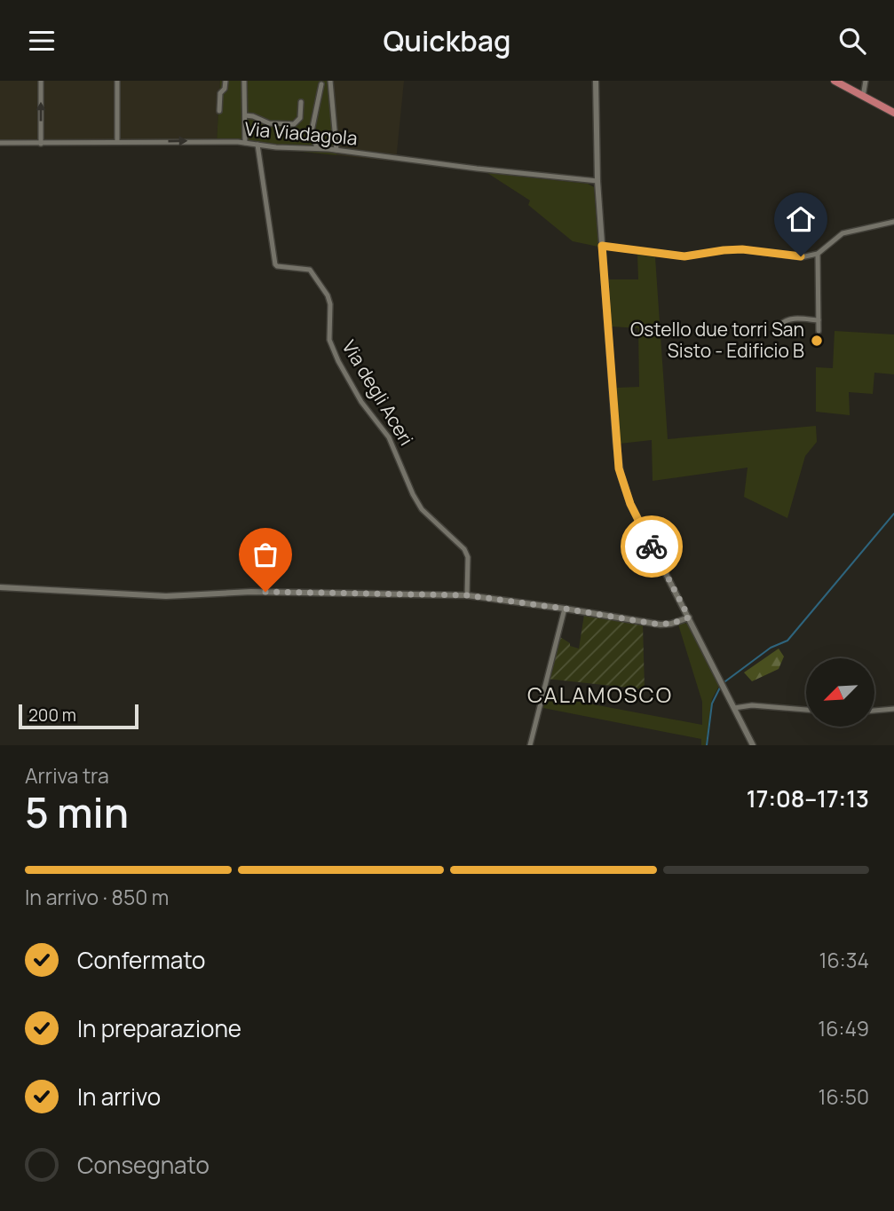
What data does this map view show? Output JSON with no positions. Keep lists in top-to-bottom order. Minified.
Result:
{"streets":{"street":["Via Viadagola","Via degli Aceri"]},"crossings":[["Via Viadagola","Via degli Aceri"]],"districts":["CALAMOSCO"],"places":["Ostello due torri San Sisto - Edificio B"],"scale_bar":"200 m","north":"bottom left","page":{"header":"Quickbag","scale":"200 m","heading":["5 min","Arriva tra","17:08–17:13"],"bar":"In arrivo · 850 m","list":[["Confermato","16:34"],["In preparazione","16:49"],["In arrivo","16:50"],"Consegnato"]}}
